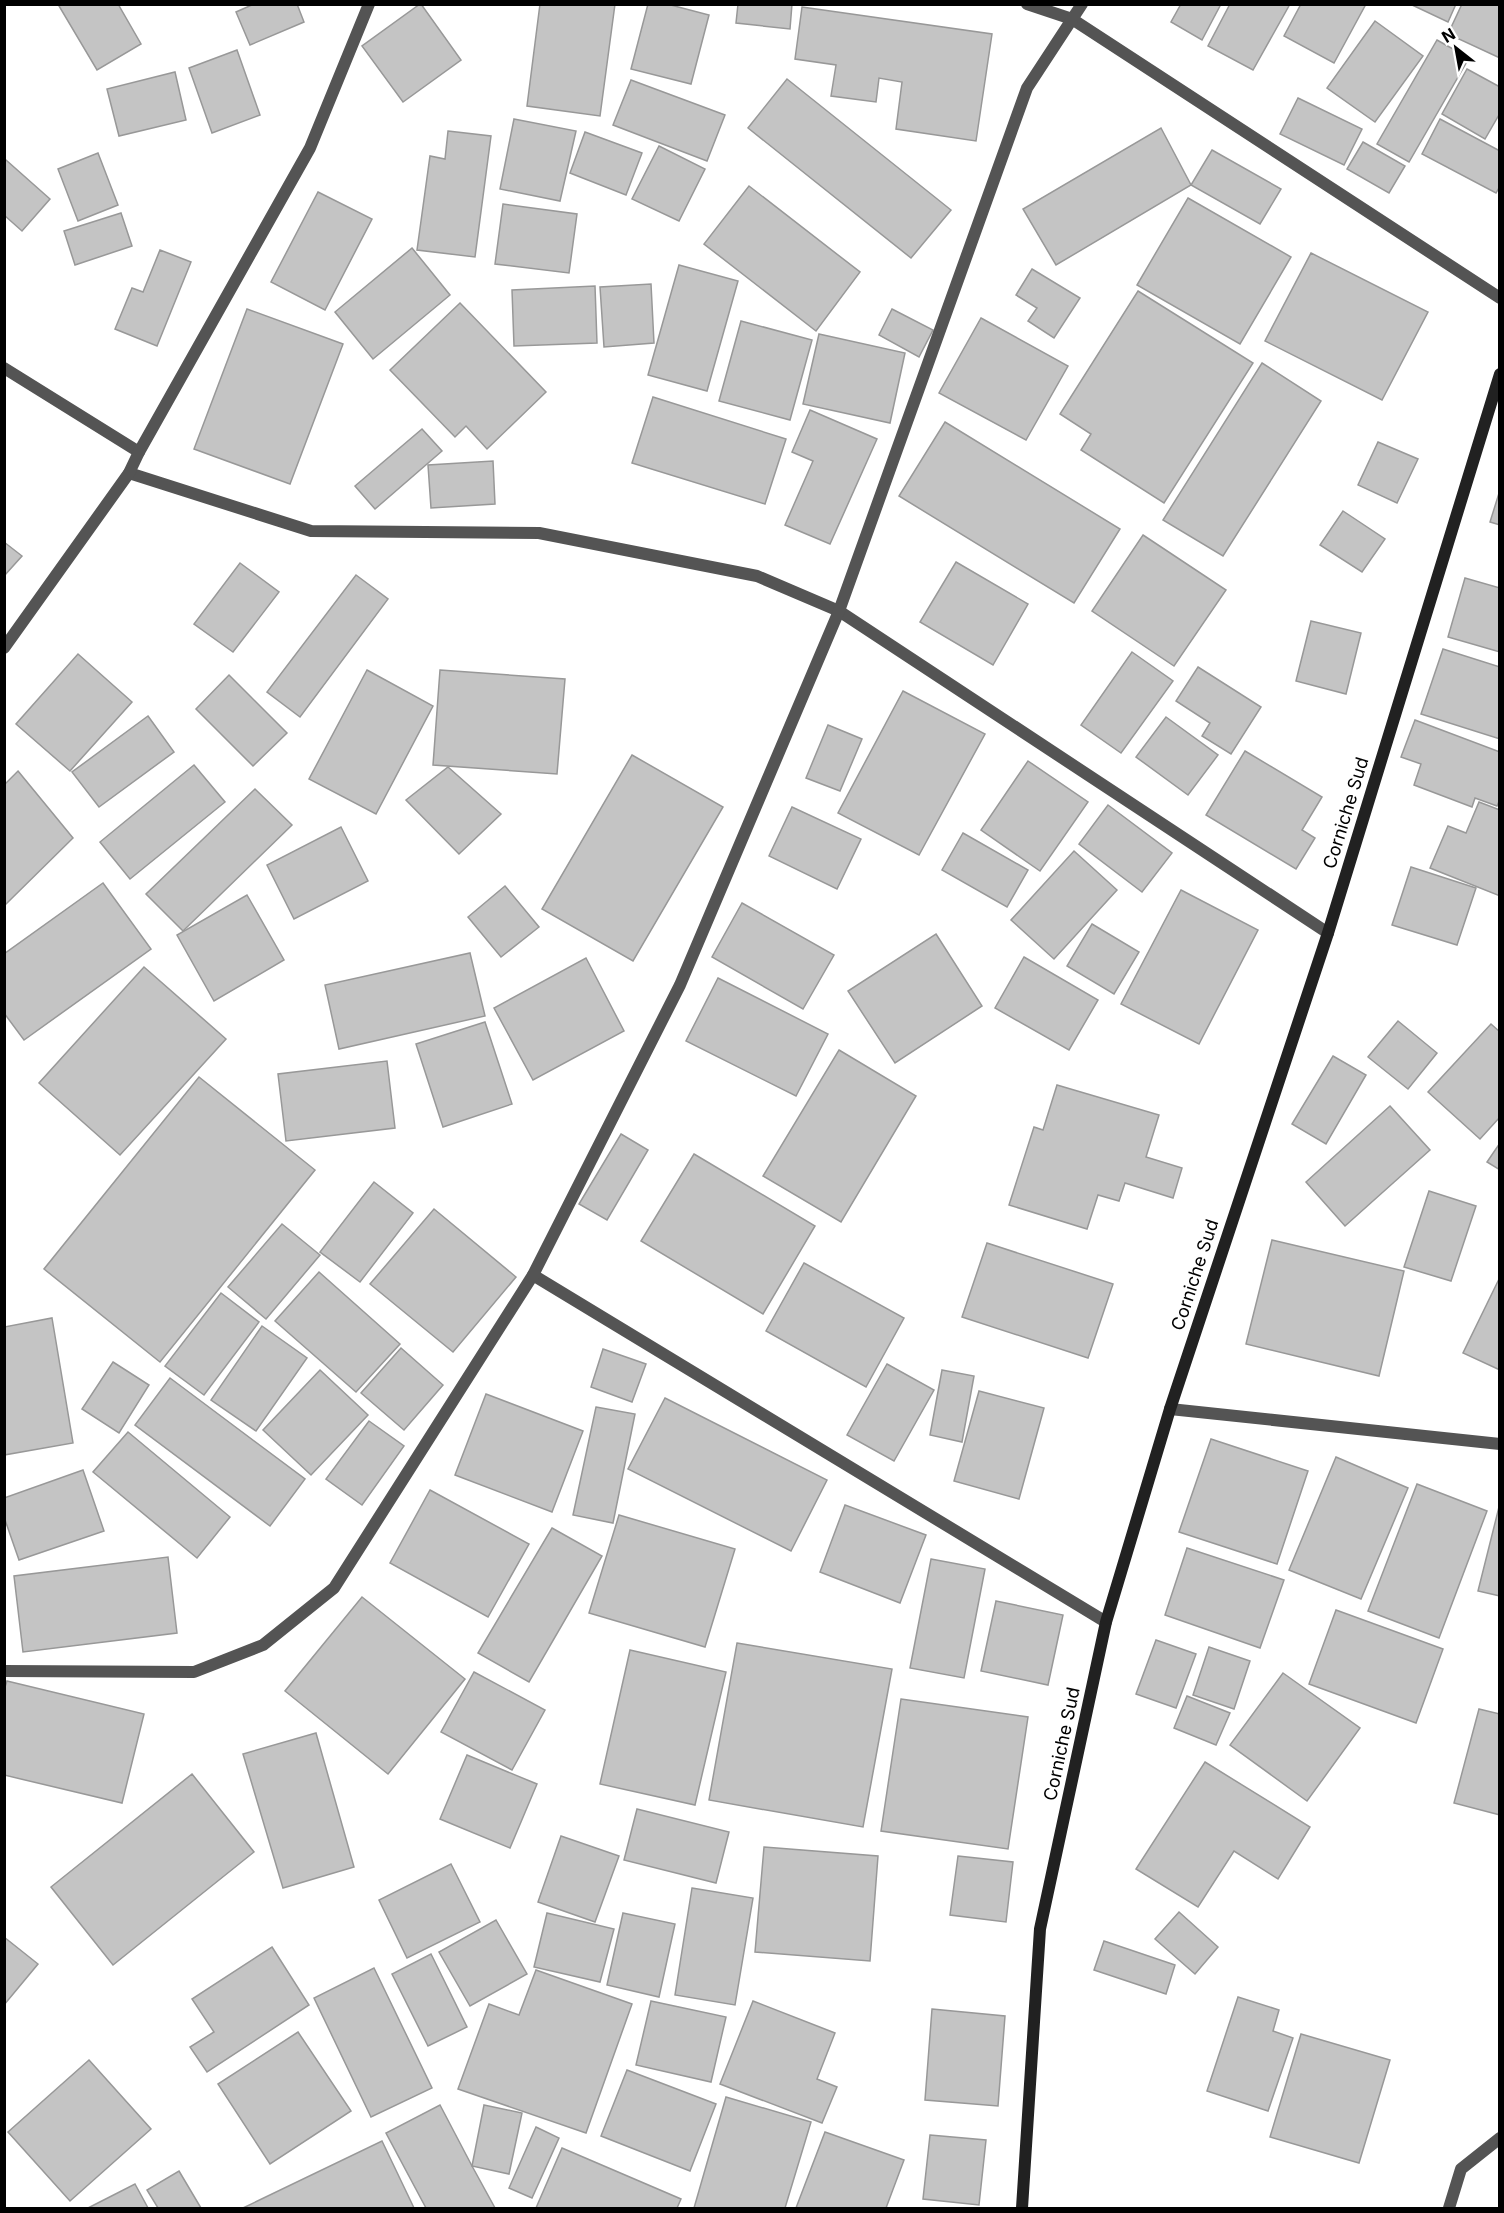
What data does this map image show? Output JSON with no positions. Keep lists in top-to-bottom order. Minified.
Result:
{"streets":{"main road":["Corniche Sud"]},"north":"top left"}
